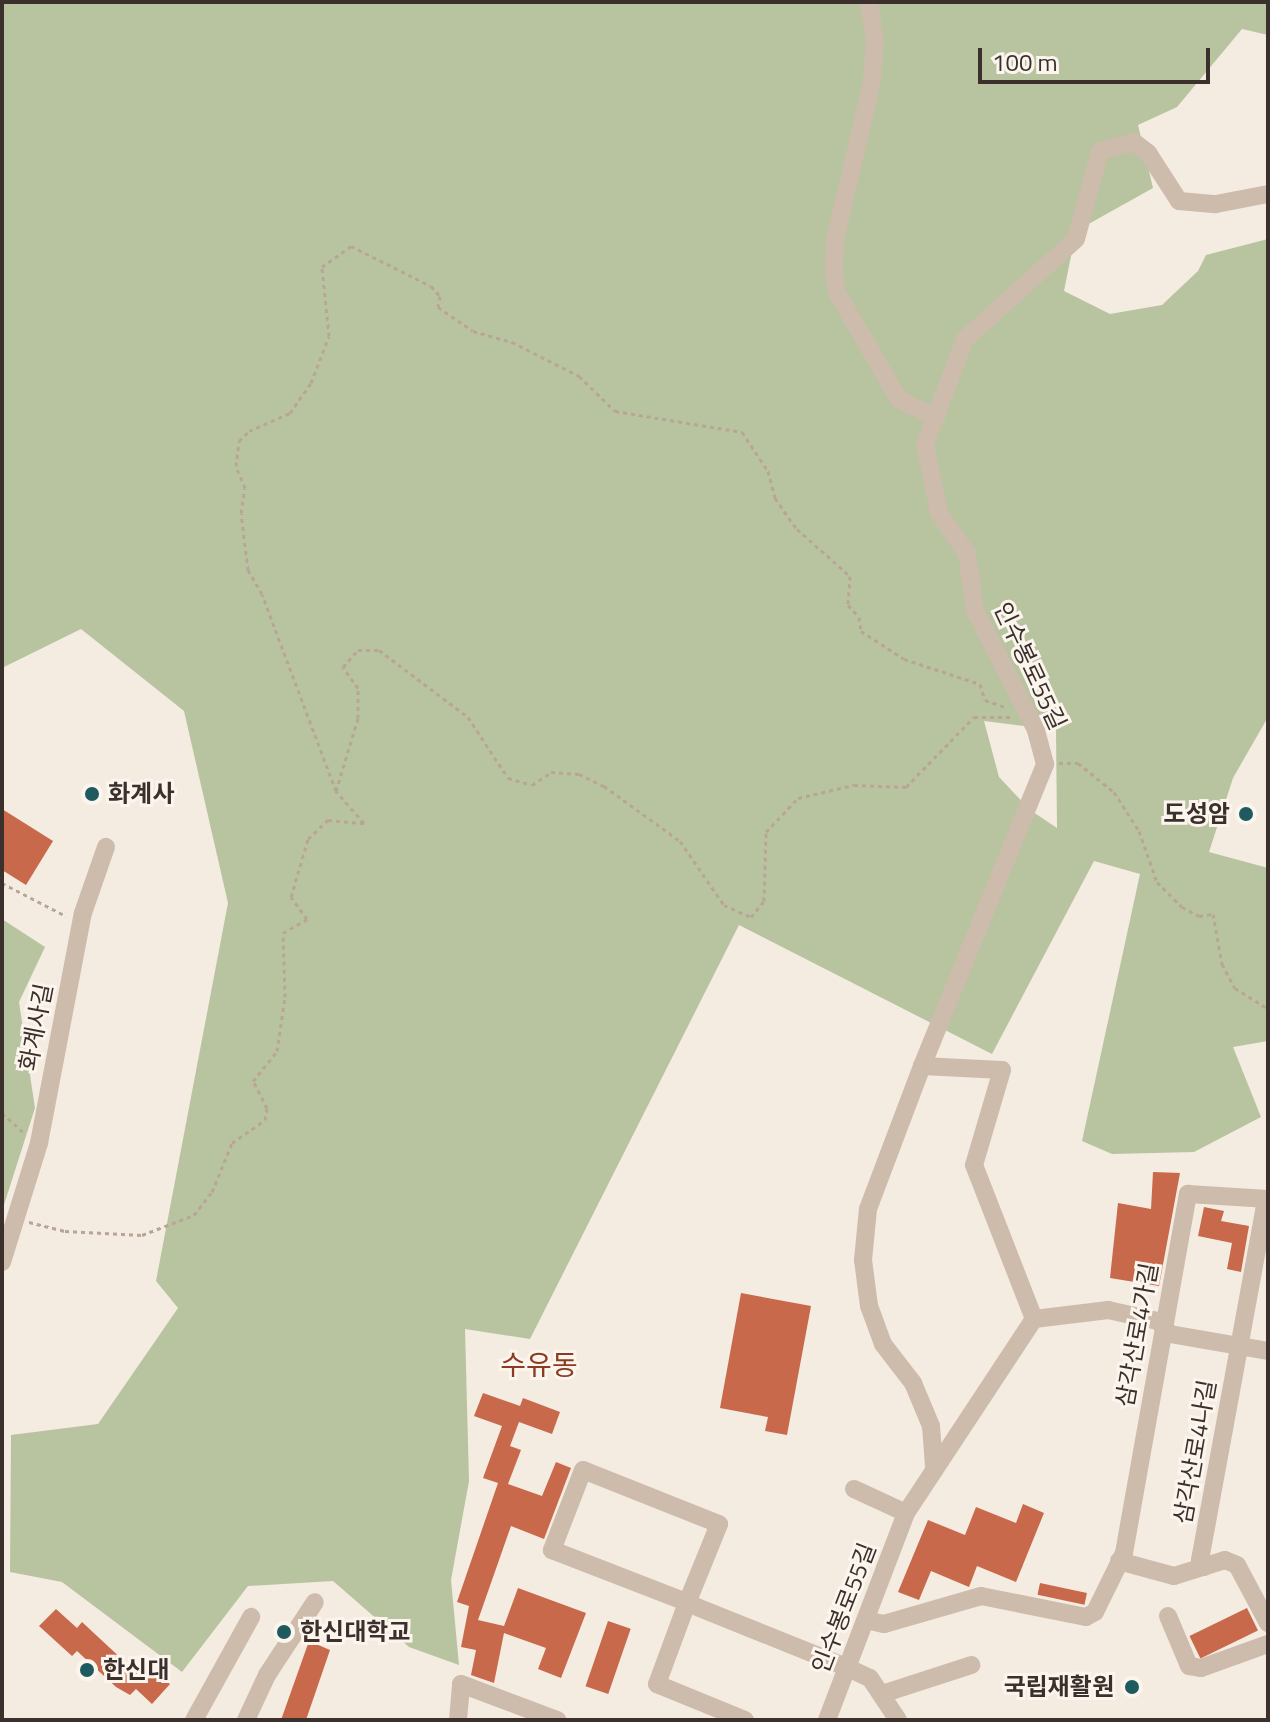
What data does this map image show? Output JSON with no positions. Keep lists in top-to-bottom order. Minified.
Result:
{"streets":{"street":["인수봉로55길","화계사길","삼각산로4가길","삼각산로4나길"]},"crossings":[["인수봉로55길","삼각산로4가길"],["삼각산로4가길","삼각산로4나길"]],"districts":["수유동"],"places":["화계사","도성암","한신대학교","한신대","국립재활원"],"scale_bar":"100 m"}
